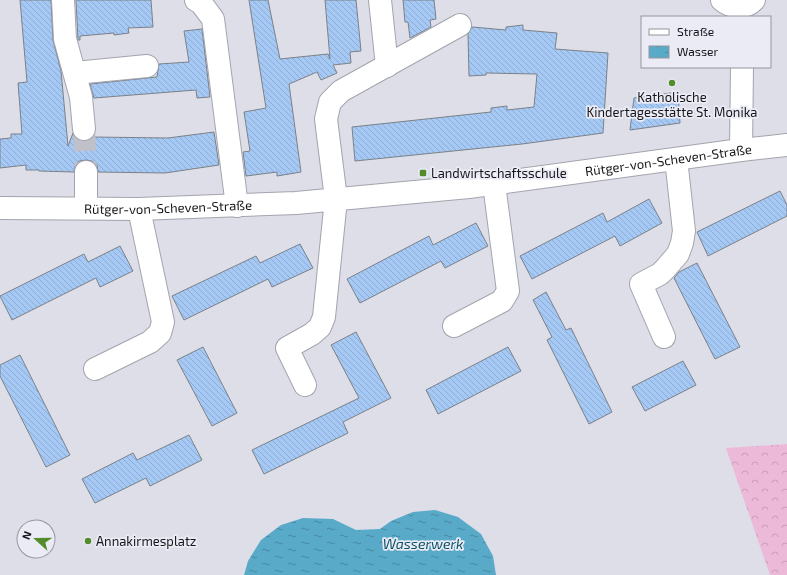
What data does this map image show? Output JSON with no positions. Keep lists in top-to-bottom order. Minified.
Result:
{"streets":{"street":["Rütger-von-Scheven-Straße"]},"water":["Wasserwerk"],"places":{"other":["Katholische Kindertagesstätte St. Monika","Annakirmesplatz"],"transit":["Landwirtschaftsschule"]},"legend":["Straße","Wasser"],"north":"left"}
